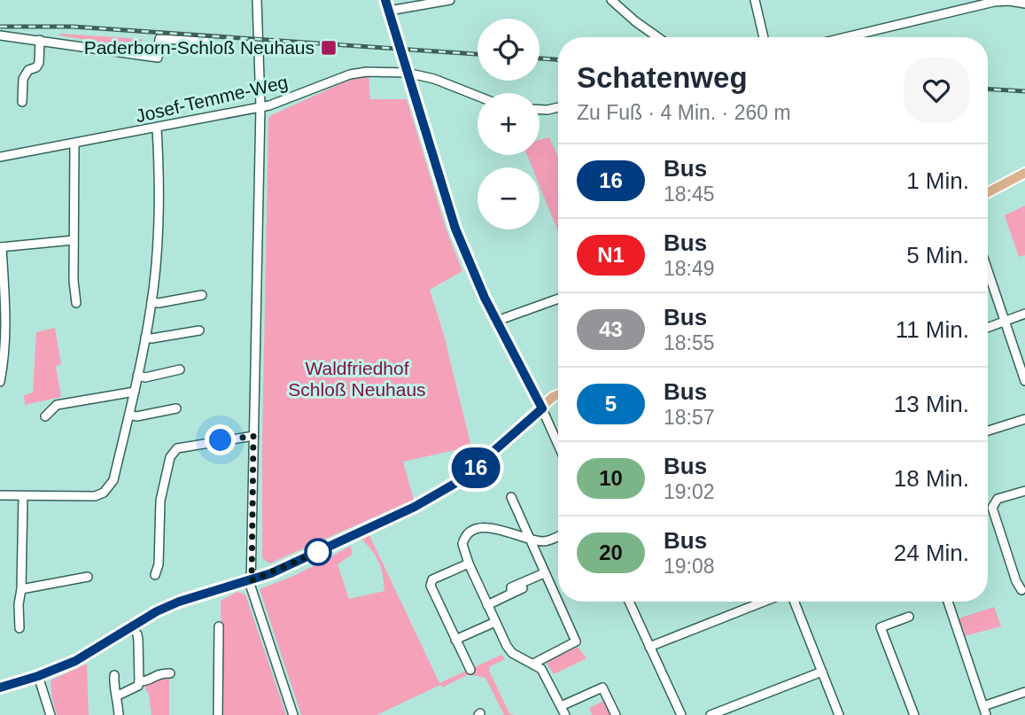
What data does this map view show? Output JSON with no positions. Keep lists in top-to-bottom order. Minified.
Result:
{"streets":{"street":["Josef-Temme-Weg"]},"parks":["Waldfriedhof Schloß Neuhaus"],"places":{"transit":["Paderborn-Schloß Neuhaus"]},"lines":["bus line 16"],"page":{"on_map":"16","map_buttons":["+","−"],"heading":["Schatenweg","Zu Fuß · 4 Min. · 260 m"],"list":[{"mark":"16","name":"Bus","note":"18:45","value":"1 Min."},{"mark":"N1","name":"Bus","note":"18:49","value":"5 Min."},{"mark":"43","name":"Bus","note":"18:55","value":"11 Min."},{"mark":"5","name":"Bus","note":"18:57","value":"13 Min."},{"mark":"10","name":"Bus","note":"19:02","value":"18 Min."},{"mark":"20","name":"Bus","note":"19:08","value":"24 Min."}]}}
